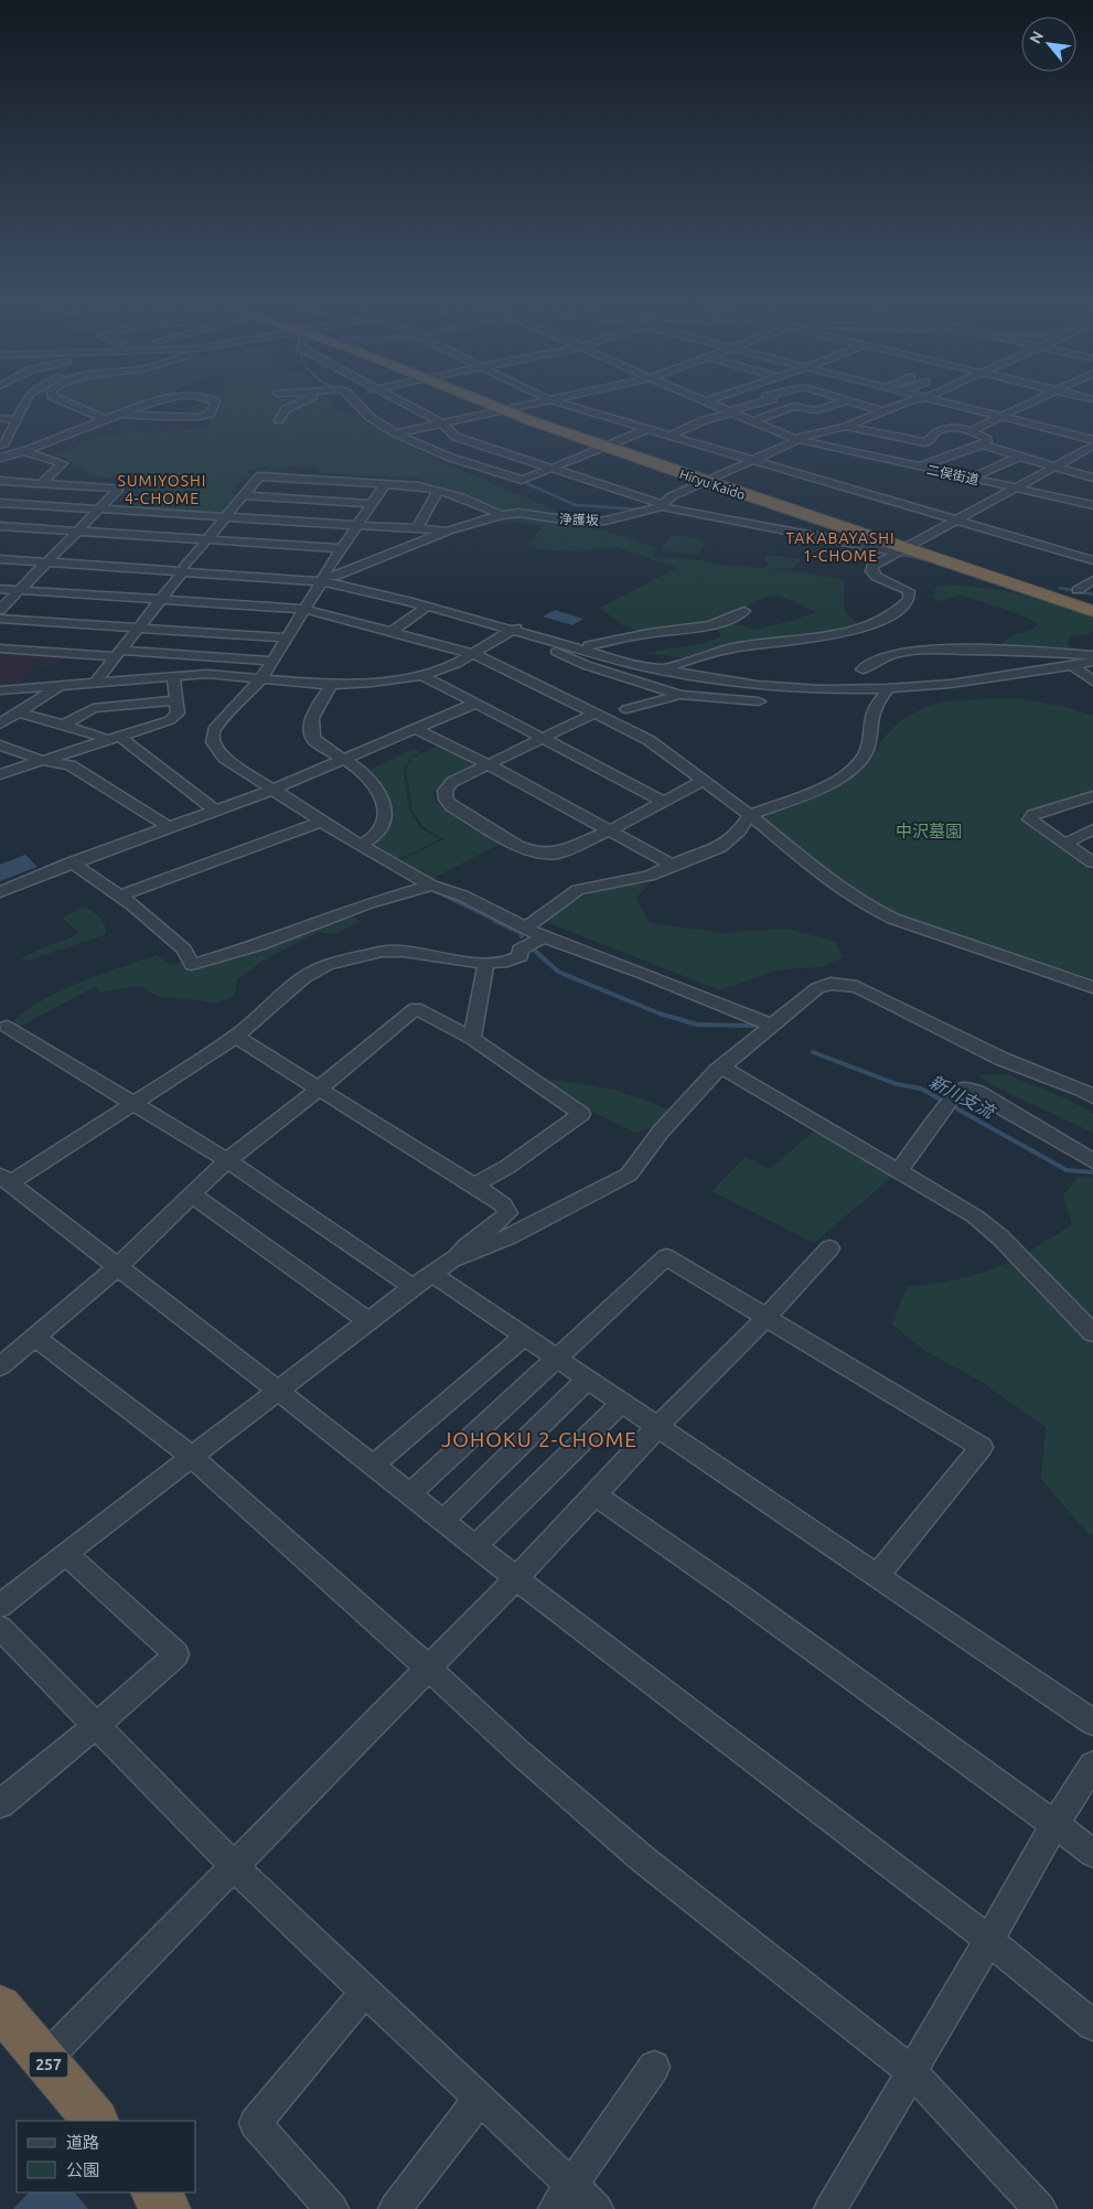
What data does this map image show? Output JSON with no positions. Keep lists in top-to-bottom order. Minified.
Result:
{"streets":{"highway":["Hiryu Kaido","257"],"street":["二俣街道","浄護坂"]},"districts":["SUMIYOSHI 4-CHOME","TAKABAYASHI 1-CHOME","JOHOKU 2-CHOME"],"water":["新川支流"],"parks":["中沢墓園"],"legend":["道路","公園"],"north":"top left"}
